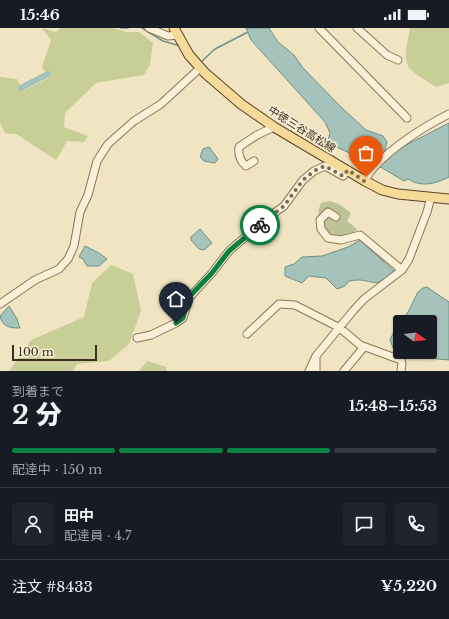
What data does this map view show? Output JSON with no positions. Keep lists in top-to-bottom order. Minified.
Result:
{"streets":{"main road":["中徳三谷高松線"]},"scale_bar":"100 m","north":"right","page":{"status":"15:46","scale":"100 m","heading":["2 分","到着まで","15:48–15:53"],"panel":["田中","配達員 · 4.7","注文 #8433","¥5,220"],"bar":"配達中 · 150 m"}}
